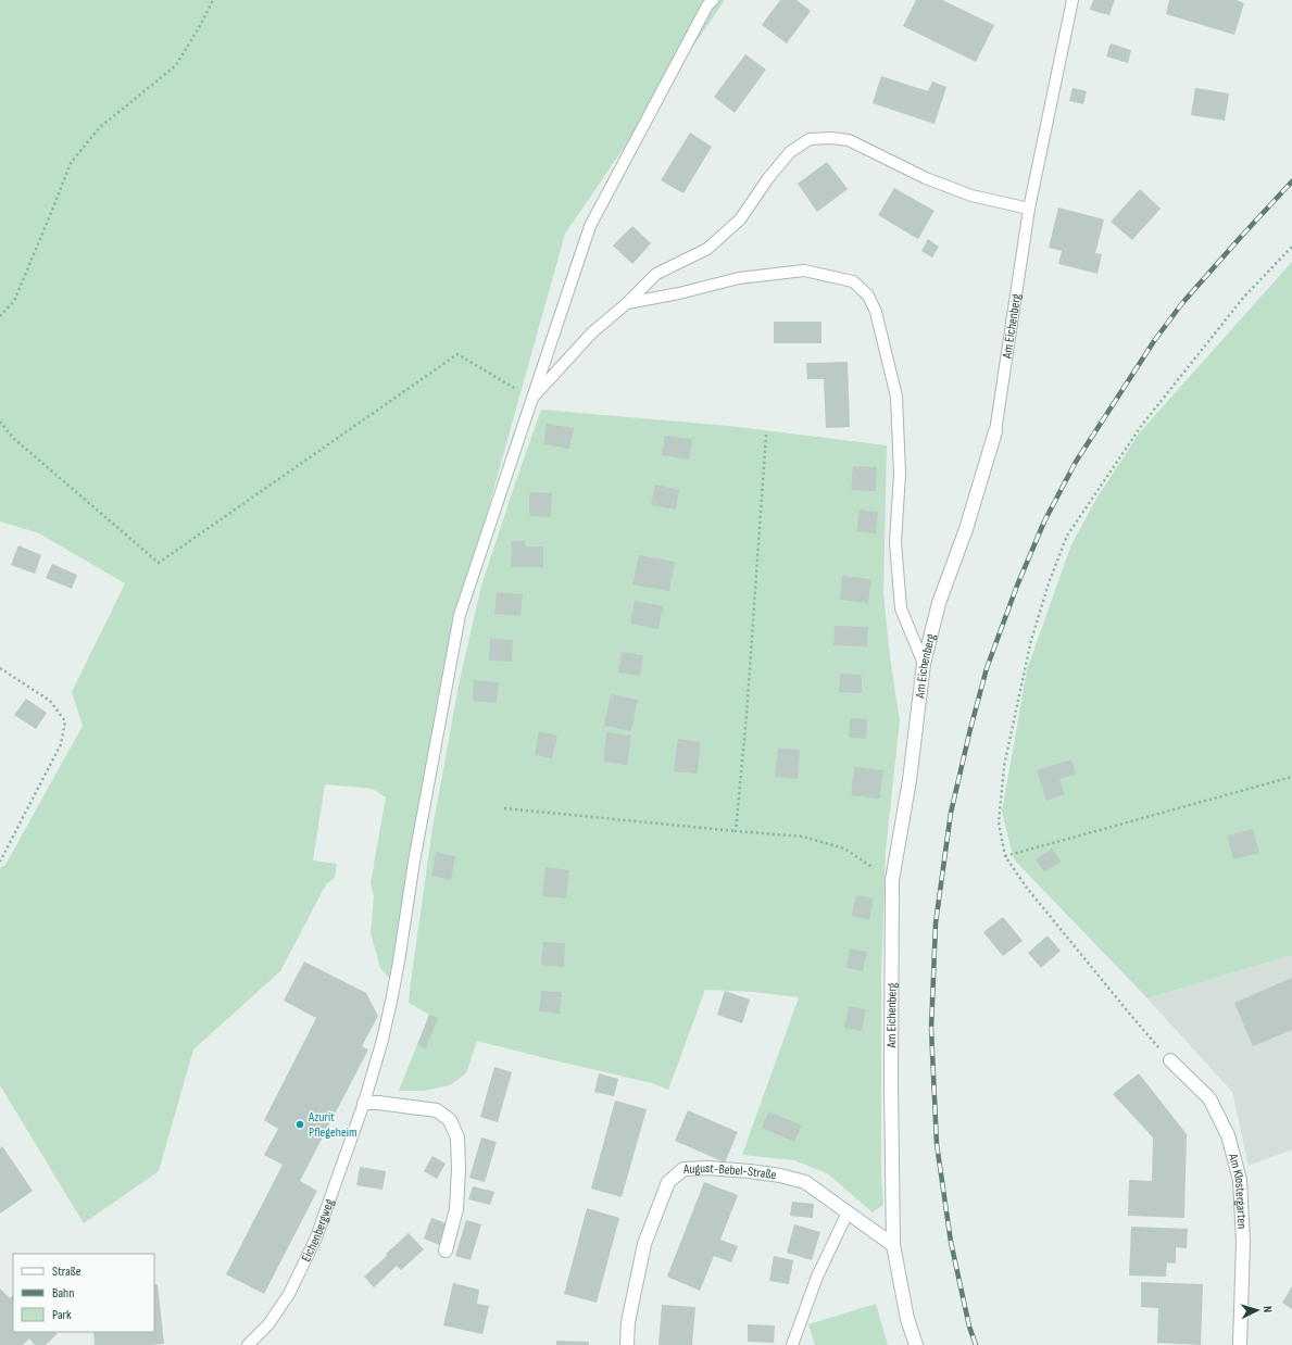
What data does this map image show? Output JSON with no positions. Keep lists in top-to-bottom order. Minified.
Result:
{"streets":{"street":["Am Eichenberg","August-Bebel-Straße","Am Klostergarten"],"lane":["Eichenbergweg"]},"crossings":[["Am Eichenberg","August-Bebel-Straße"]],"places":["Azurit Pflegeheim"],"legend":["Straße","Bahn","Park"],"north":"right"}
